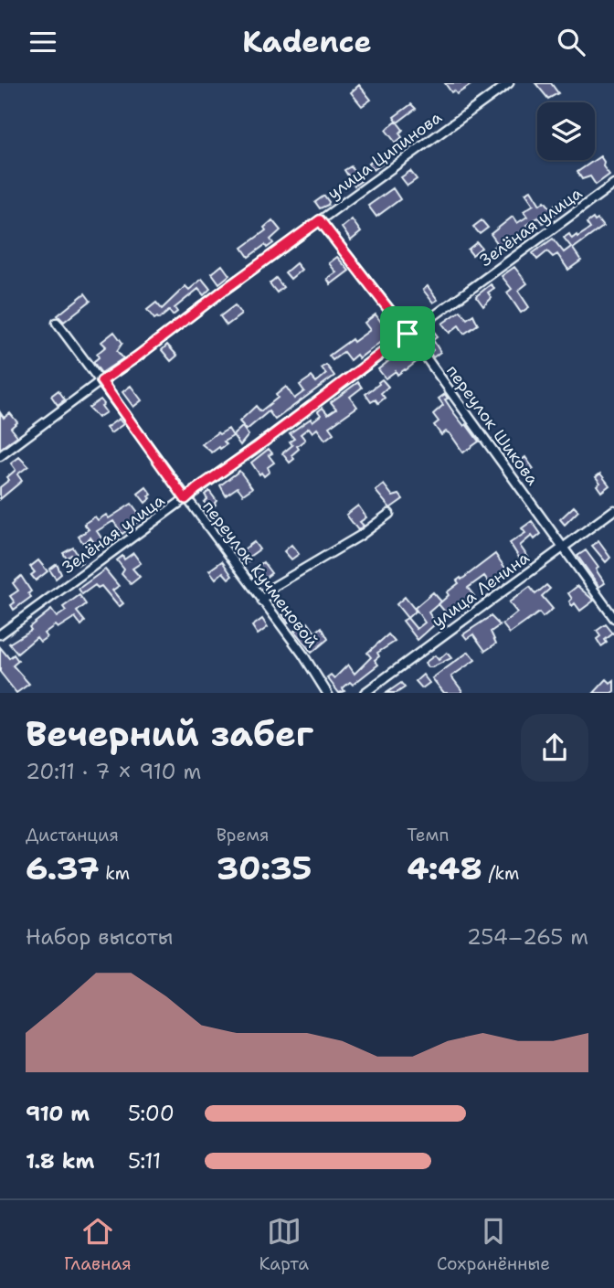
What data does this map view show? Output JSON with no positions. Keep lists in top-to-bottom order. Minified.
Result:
{"streets":{"street":["улица Ципинова","Зелёная улица","переулок Шикова","переулок Кучменовой","улица Ленина"]},"crossings":[["улица Ципинова","переулок Шикова"],["улица Ципинова","переулок Кучменовой"],["Зелёная улица","переулок Шикова"],["Зелёная улица","переулок Кучменовой"],["переулок Шикова","улица Ленина"]],"page":{"header":"Kadence","heading":["Вечерний забег","20:11 · 7 × 910 m"],"stats":[["Дистанция","6.37 km"],["Время","30:35"],["Темп","4:48 /km"]],"chart":["Набор высоты","254–265 m"],"list":[{"name":"910 m","note":"5:00"},{"name":"1.8 km","note":"5:11"}],"tabs":["Главная","Карта","Сохранённые"]}}
